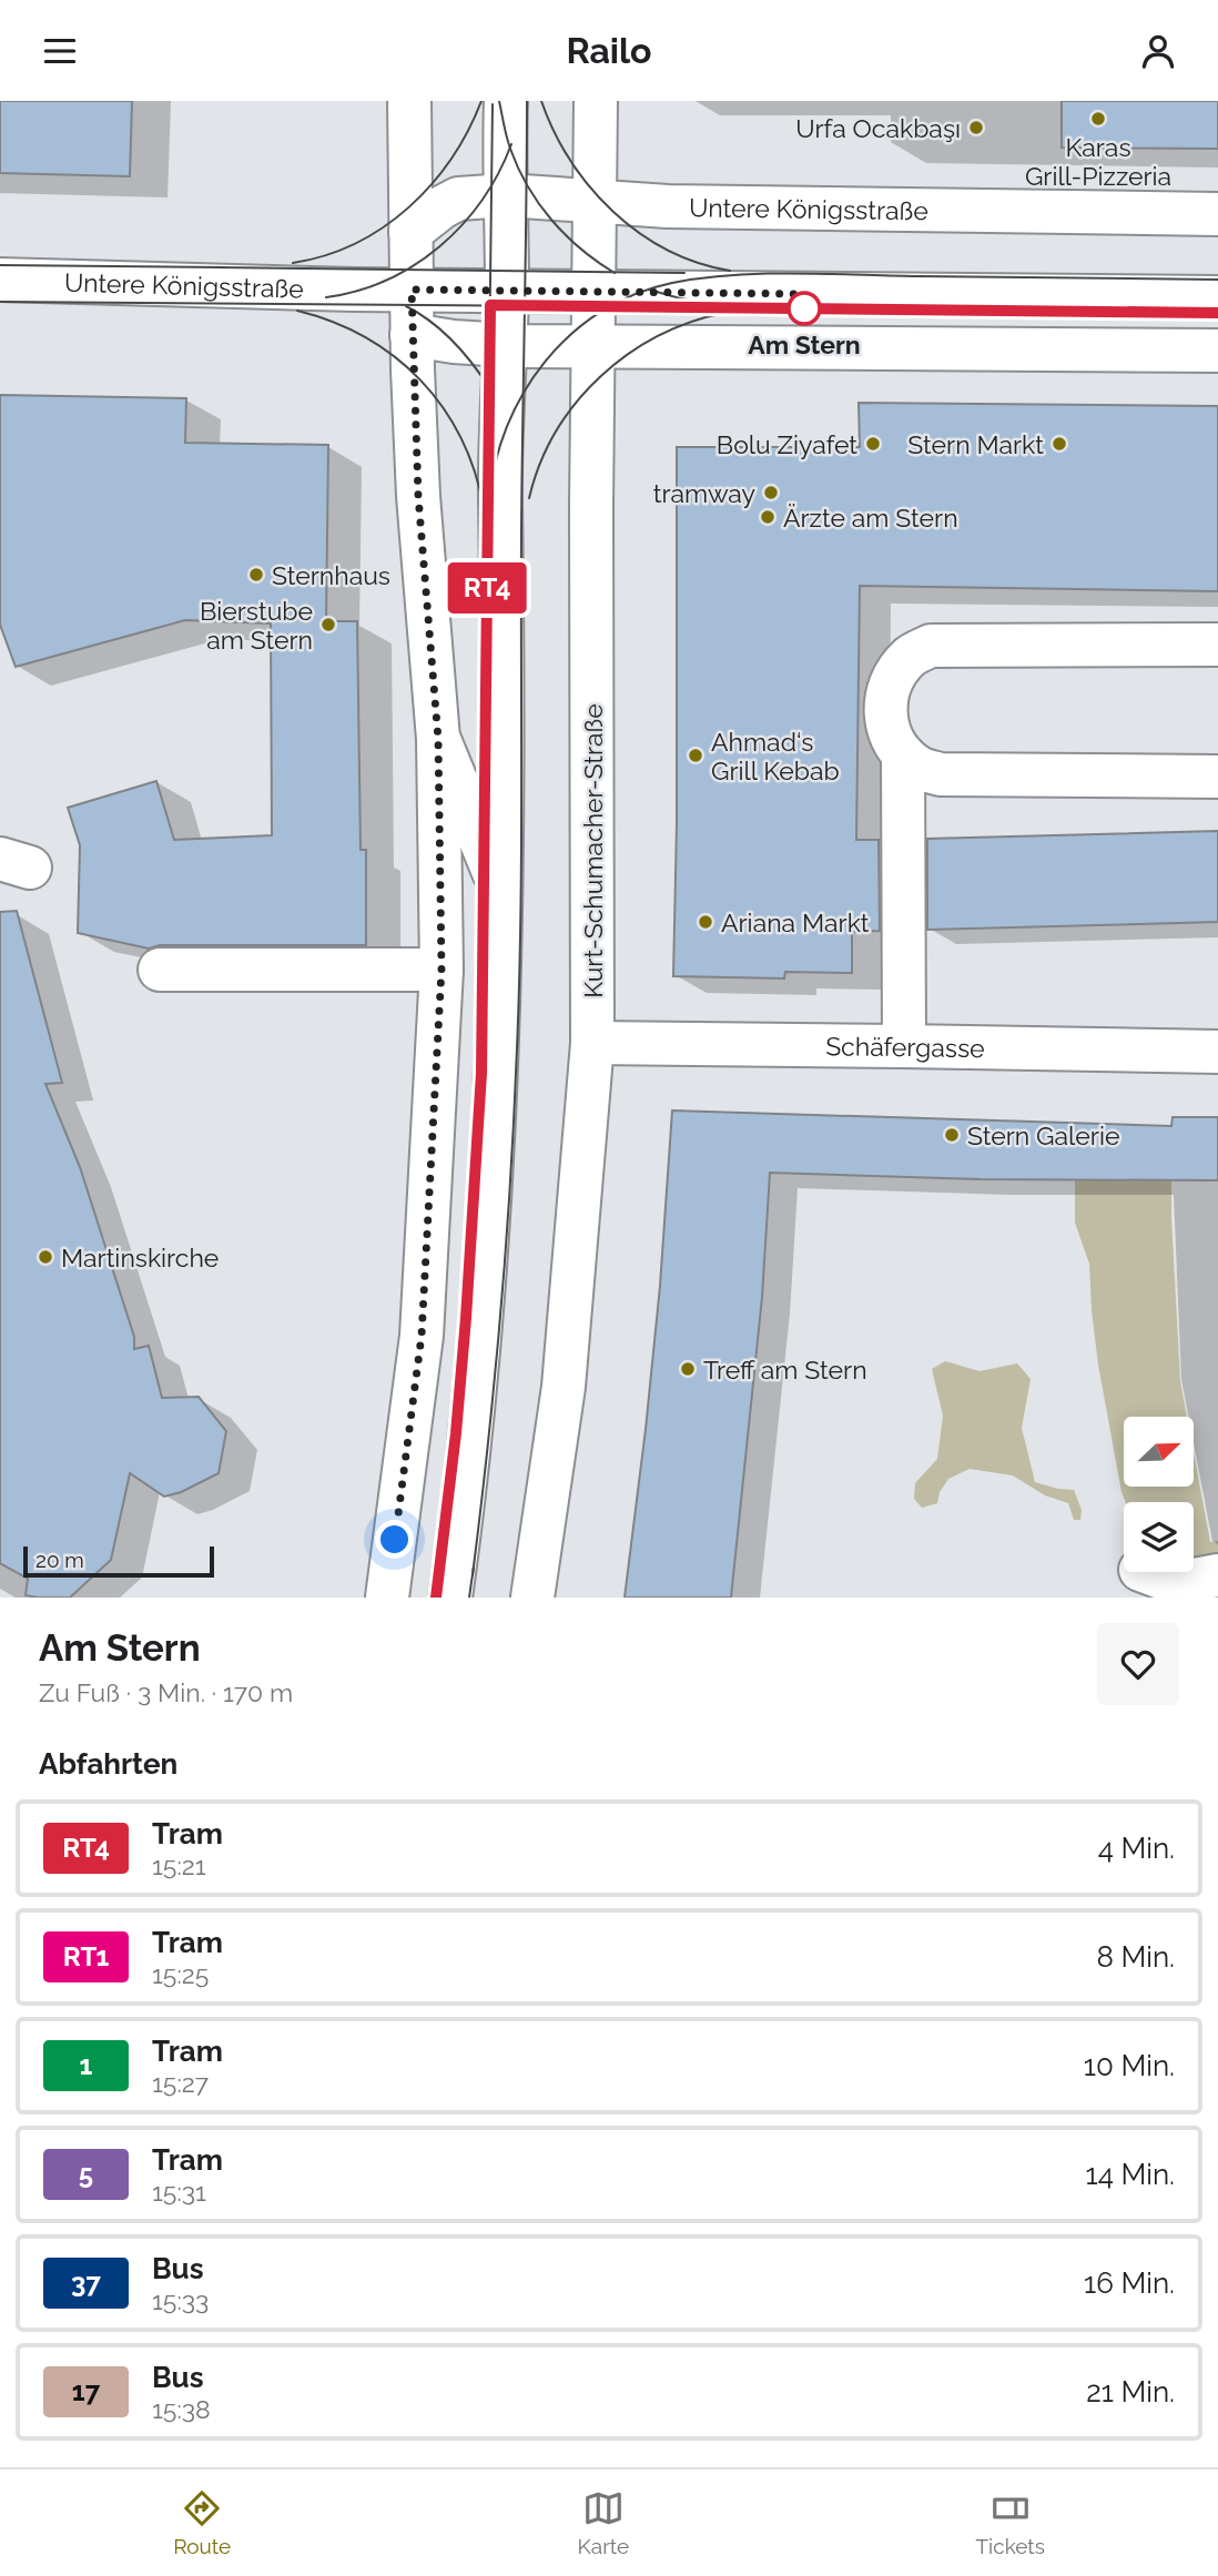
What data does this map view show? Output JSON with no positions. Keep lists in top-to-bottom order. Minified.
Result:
{"streets":{"main road":["Untere Königsstraße","Kurt-Schumacher-Straße","Schäfergasse"]},"crossings":[["Untere Königsstraße","Kurt-Schumacher-Straße"],["Kurt-Schumacher-Straße","Schäfergasse"]],"places":["Karas Grill-Pizzeria","Urfa Ocakbaşı","Am Stern","Bolu Ziyafet","Stern Markt","tramway","Ärzte am Stern","Sternhaus","Bierstube am Stern","Ahmad‘s Grill Kebab","Ariana Markt","Stern Galerie","Martinskirche","Treff am Stern"],"lines":["tram line RT4"],"scale_bar":"20 m","north":"top right","page":{"header":"Railo","on_map":"RT4","scale":"20 m","heading":[["Am Stern","Zu Fuß · 3 Min. · 170 m"],"Abfahrten"],"list":[{"mark":"RT4","name":"Tram","note":"15:21","value":"4 Min."},{"mark":"RT1","name":"Tram","note":"15:25","value":"8 Min."},{"mark":"1","name":"Tram","note":"15:27","value":"10 Min."},{"mark":"5","name":"Tram","note":"15:31","value":"14 Min."},{"mark":"37","name":"Bus","note":"15:33","value":"16 Min."},{"mark":"17","name":"Bus","note":"15:38","value":"21 Min."}],"tabs":["Route","Karte","Tickets"]}}
